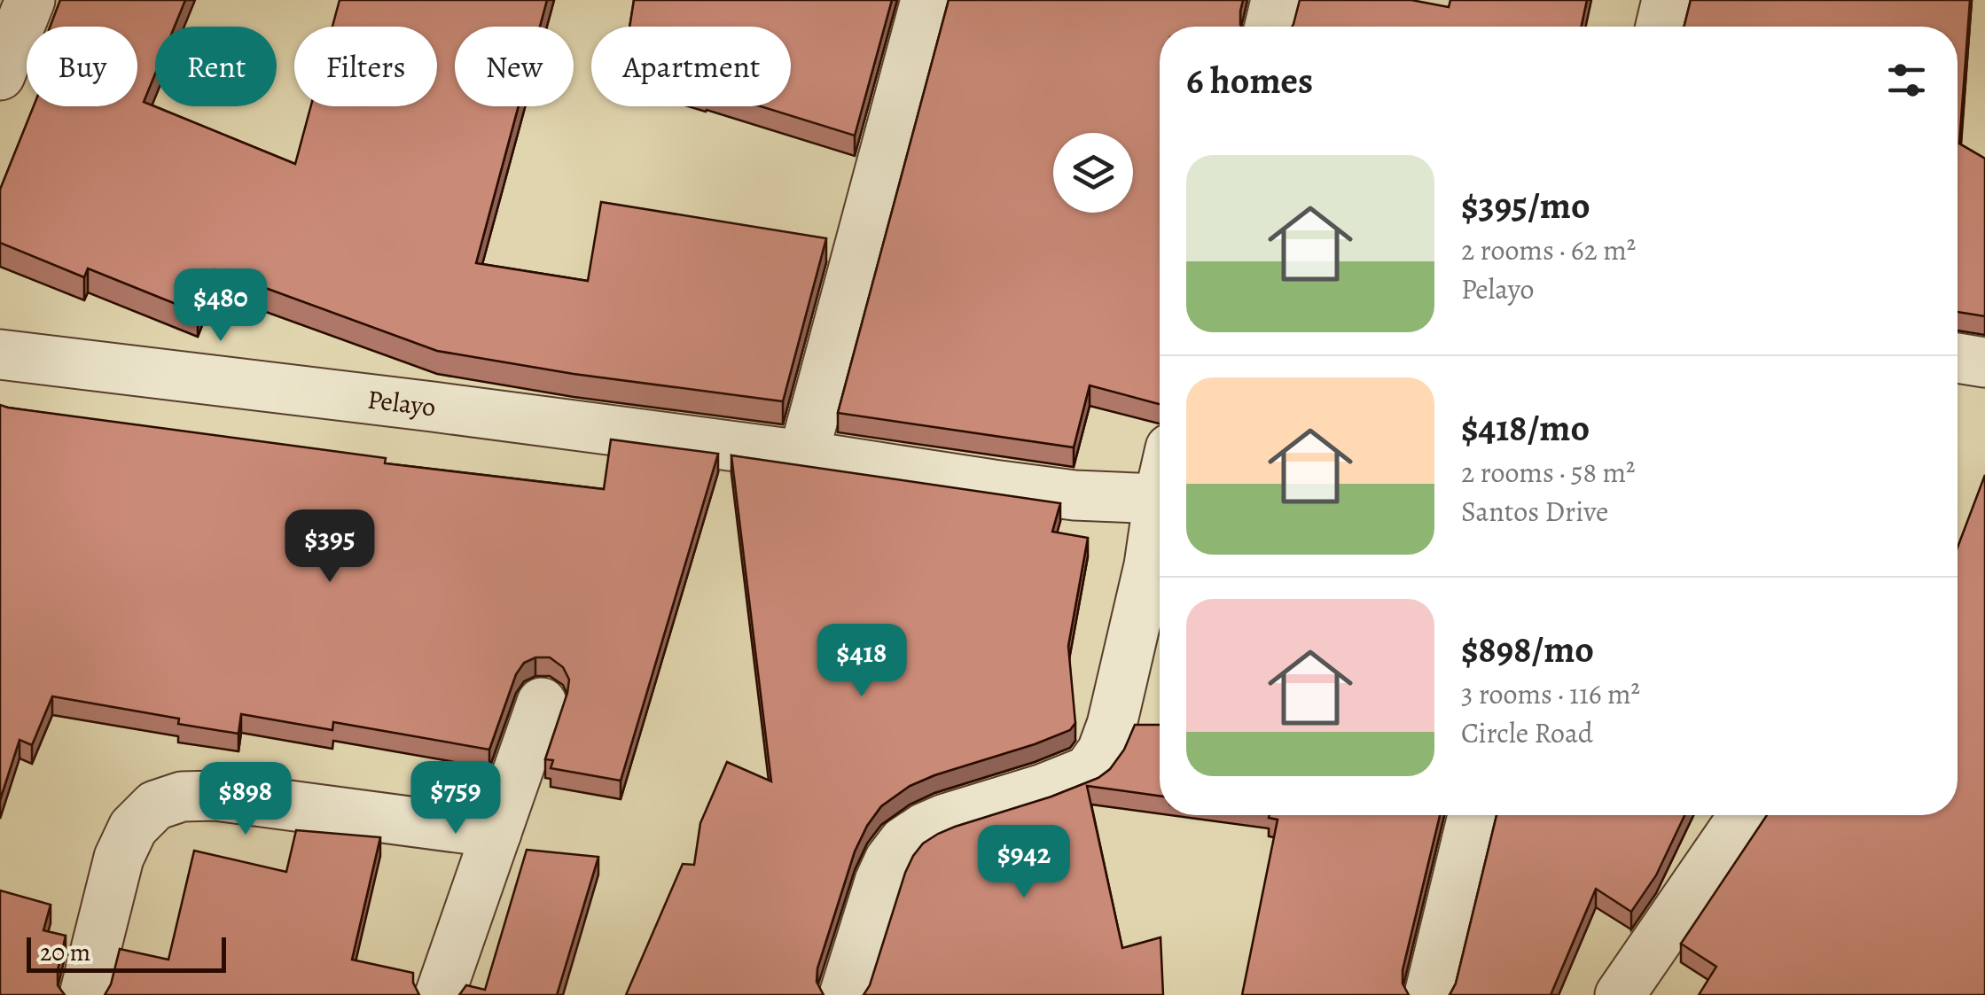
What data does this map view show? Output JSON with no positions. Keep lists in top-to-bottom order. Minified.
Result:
{"streets":{"street":["Pelayo"]},"scale_bar":"20 m","page":{"chip":["Buy","Rent","Filters","New","Apartment"],"heading":"6 homes","list":[{"name":"$395/mo","note":"2 rooms · 62 m² · Pelayo"},{"name":"$418/mo","note":"2 rooms · 58 m² · Santos Drive"},{"name":"$898/mo","note":"3 rooms · 116 m² · Circle Road"}],"price":["$480","$395","$418","$759","$898","$942"],"scale":"20 m"}}
